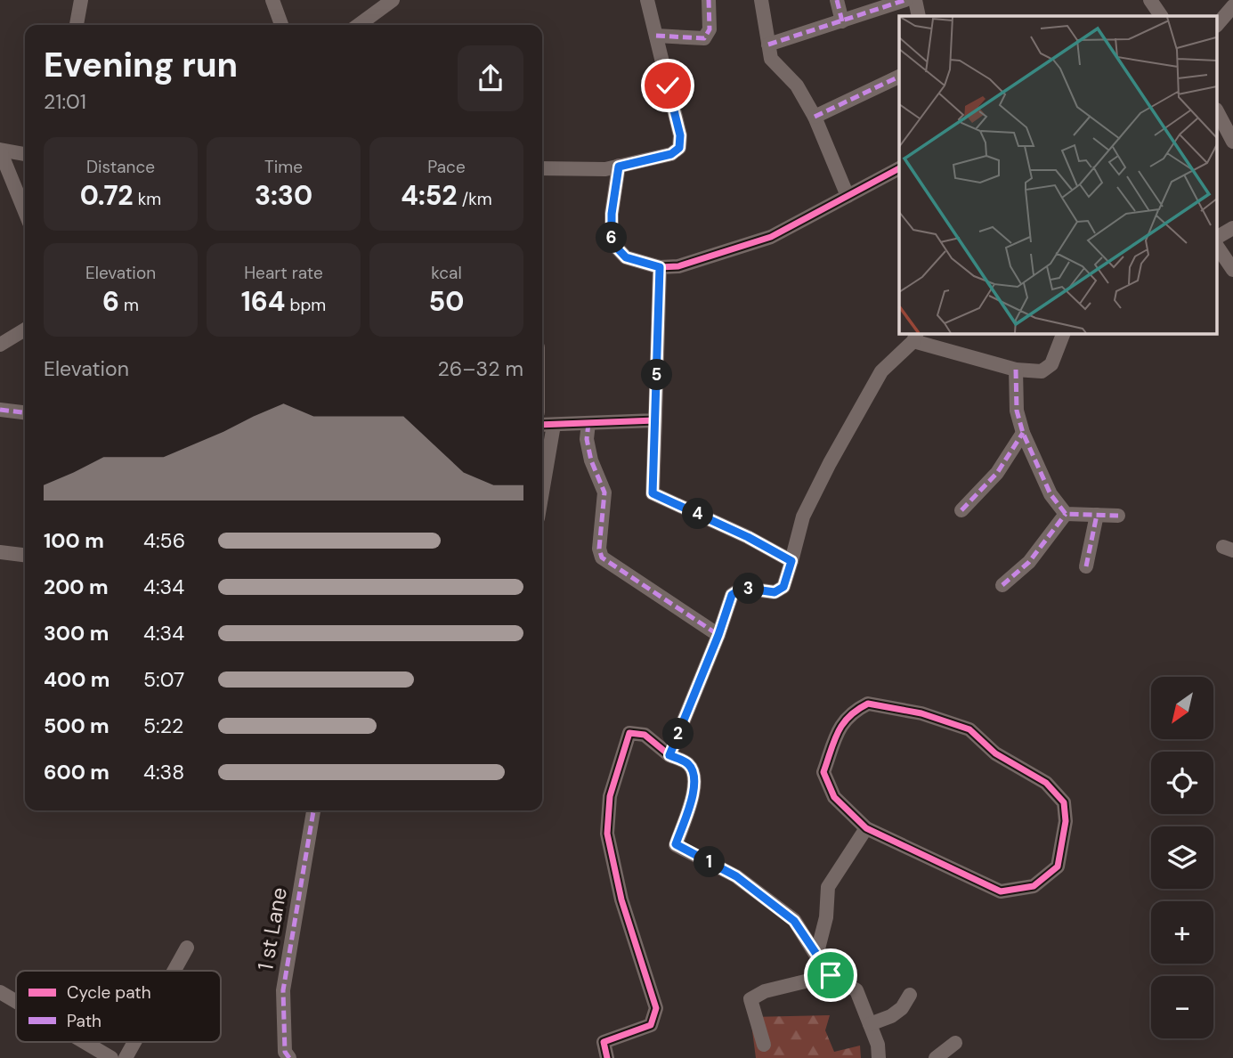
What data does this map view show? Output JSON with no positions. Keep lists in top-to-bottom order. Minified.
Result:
{"streets":{"street":["1 st Lane"]},"legend":["Cycle path","Path"],"north":"bottom left","page":{"heading":["Evening run","21:01"],"stats":[["Distance","0.72 km"],["Time","3:30"],["Pace","4:52 /km"],["Elevation","6 m"],["Heart rate","164 bpm"],["kcal","50"]],"pins":["6","5","4","3","2","1"],"chart":["Elevation","26–32 m"],"list":[{"name":"100 m","note":"4:56"},{"name":"200 m","note":"4:34"},{"name":"300 m","note":"4:34"},{"name":"400 m","note":"5:07"},{"name":"500 m","note":"5:22"},{"name":"600 m","note":"4:38"}],"map_buttons":["+","−"]}}
